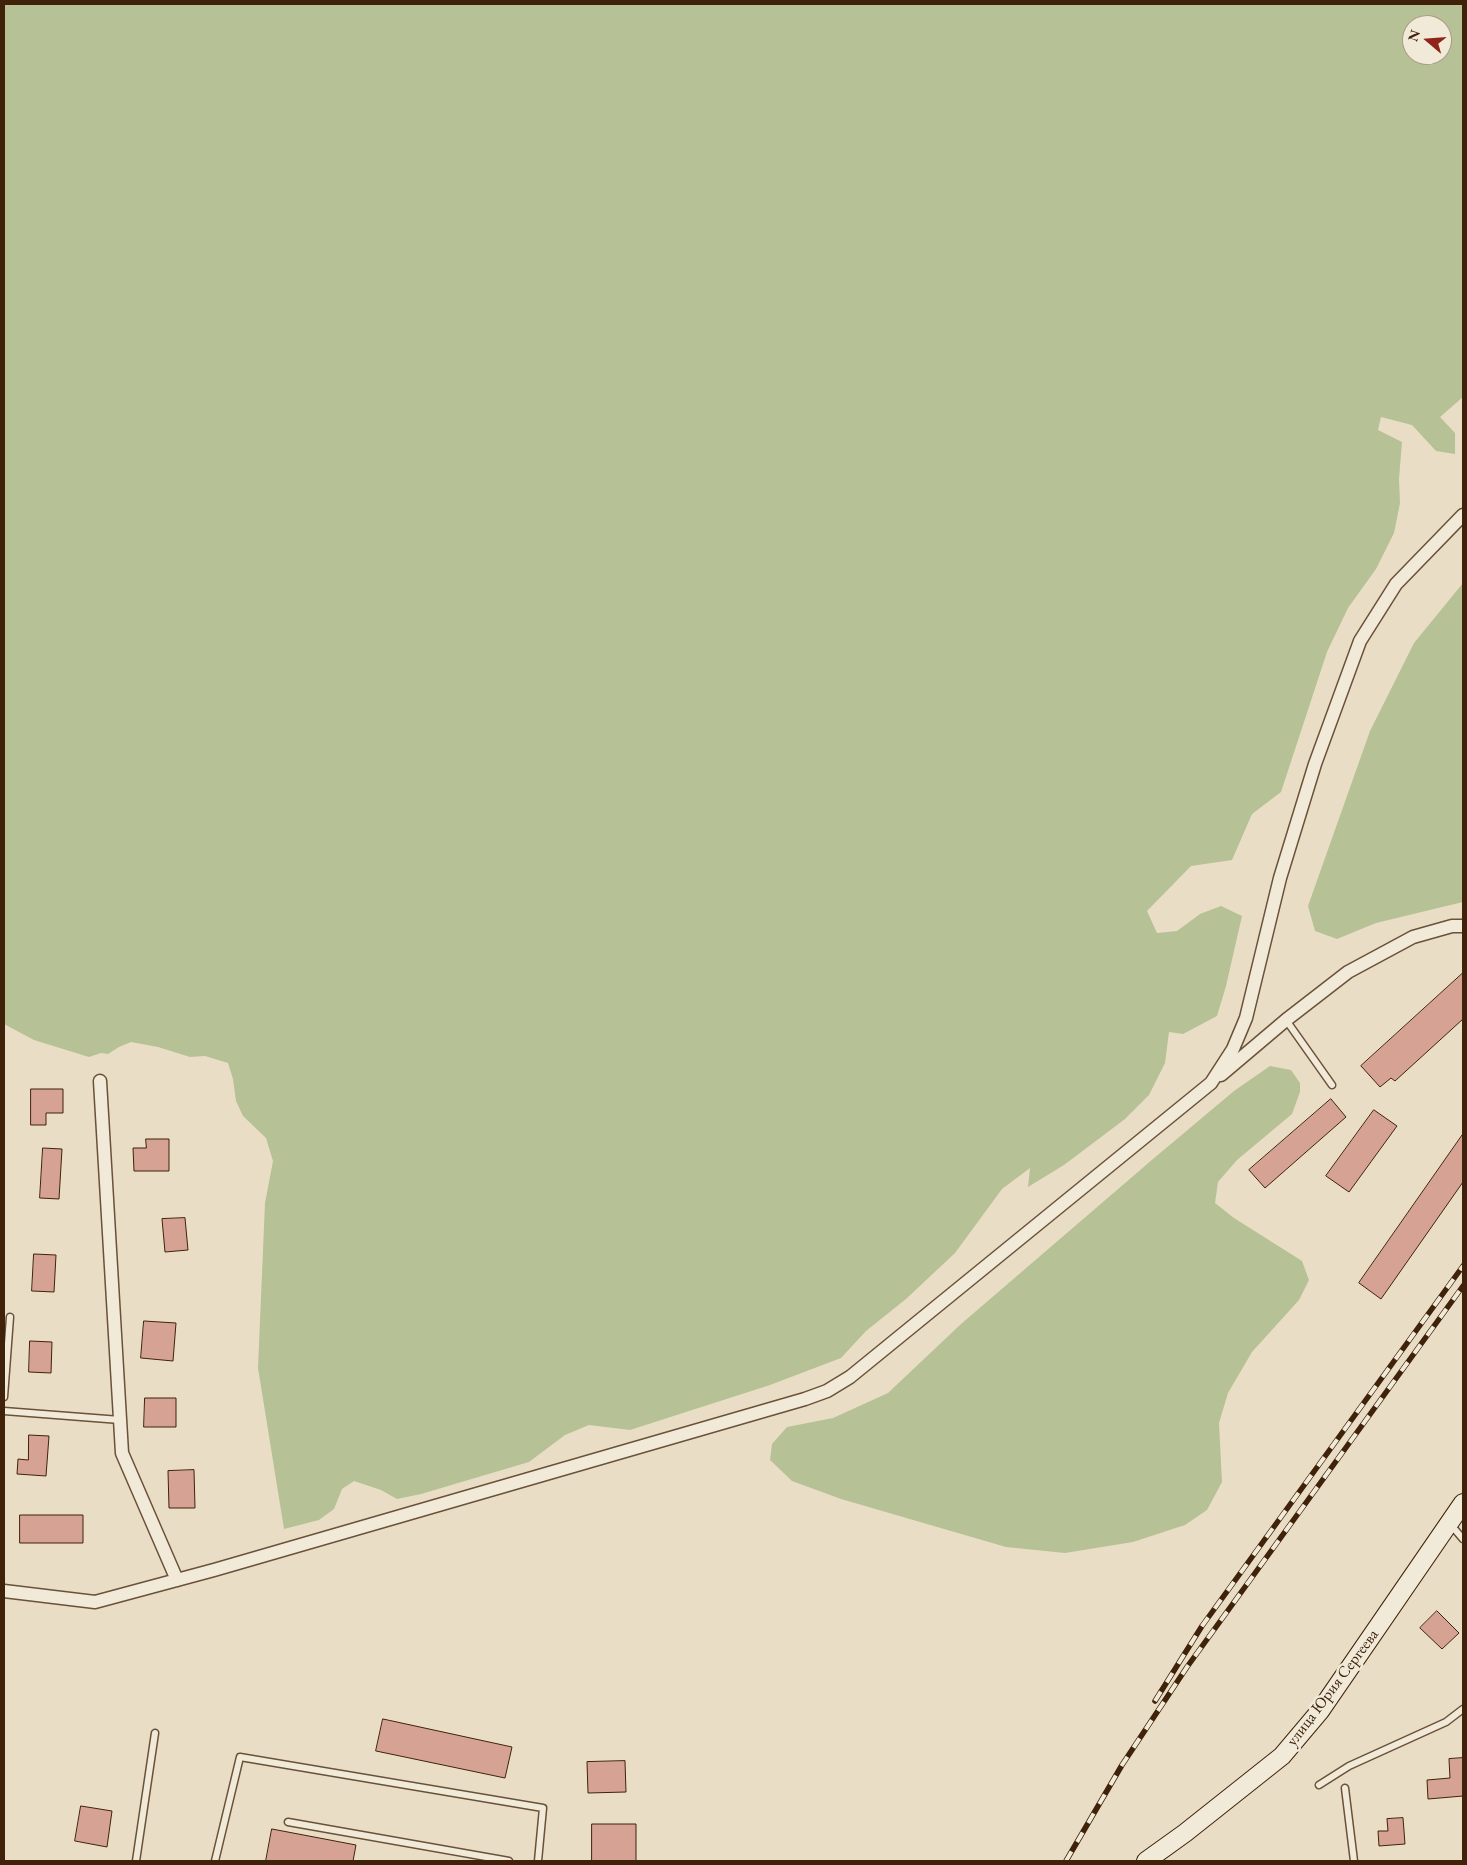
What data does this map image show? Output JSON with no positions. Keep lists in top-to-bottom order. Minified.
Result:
{"streets":{"main road":["улица Юрия Сергеева"]},"north":"left"}
